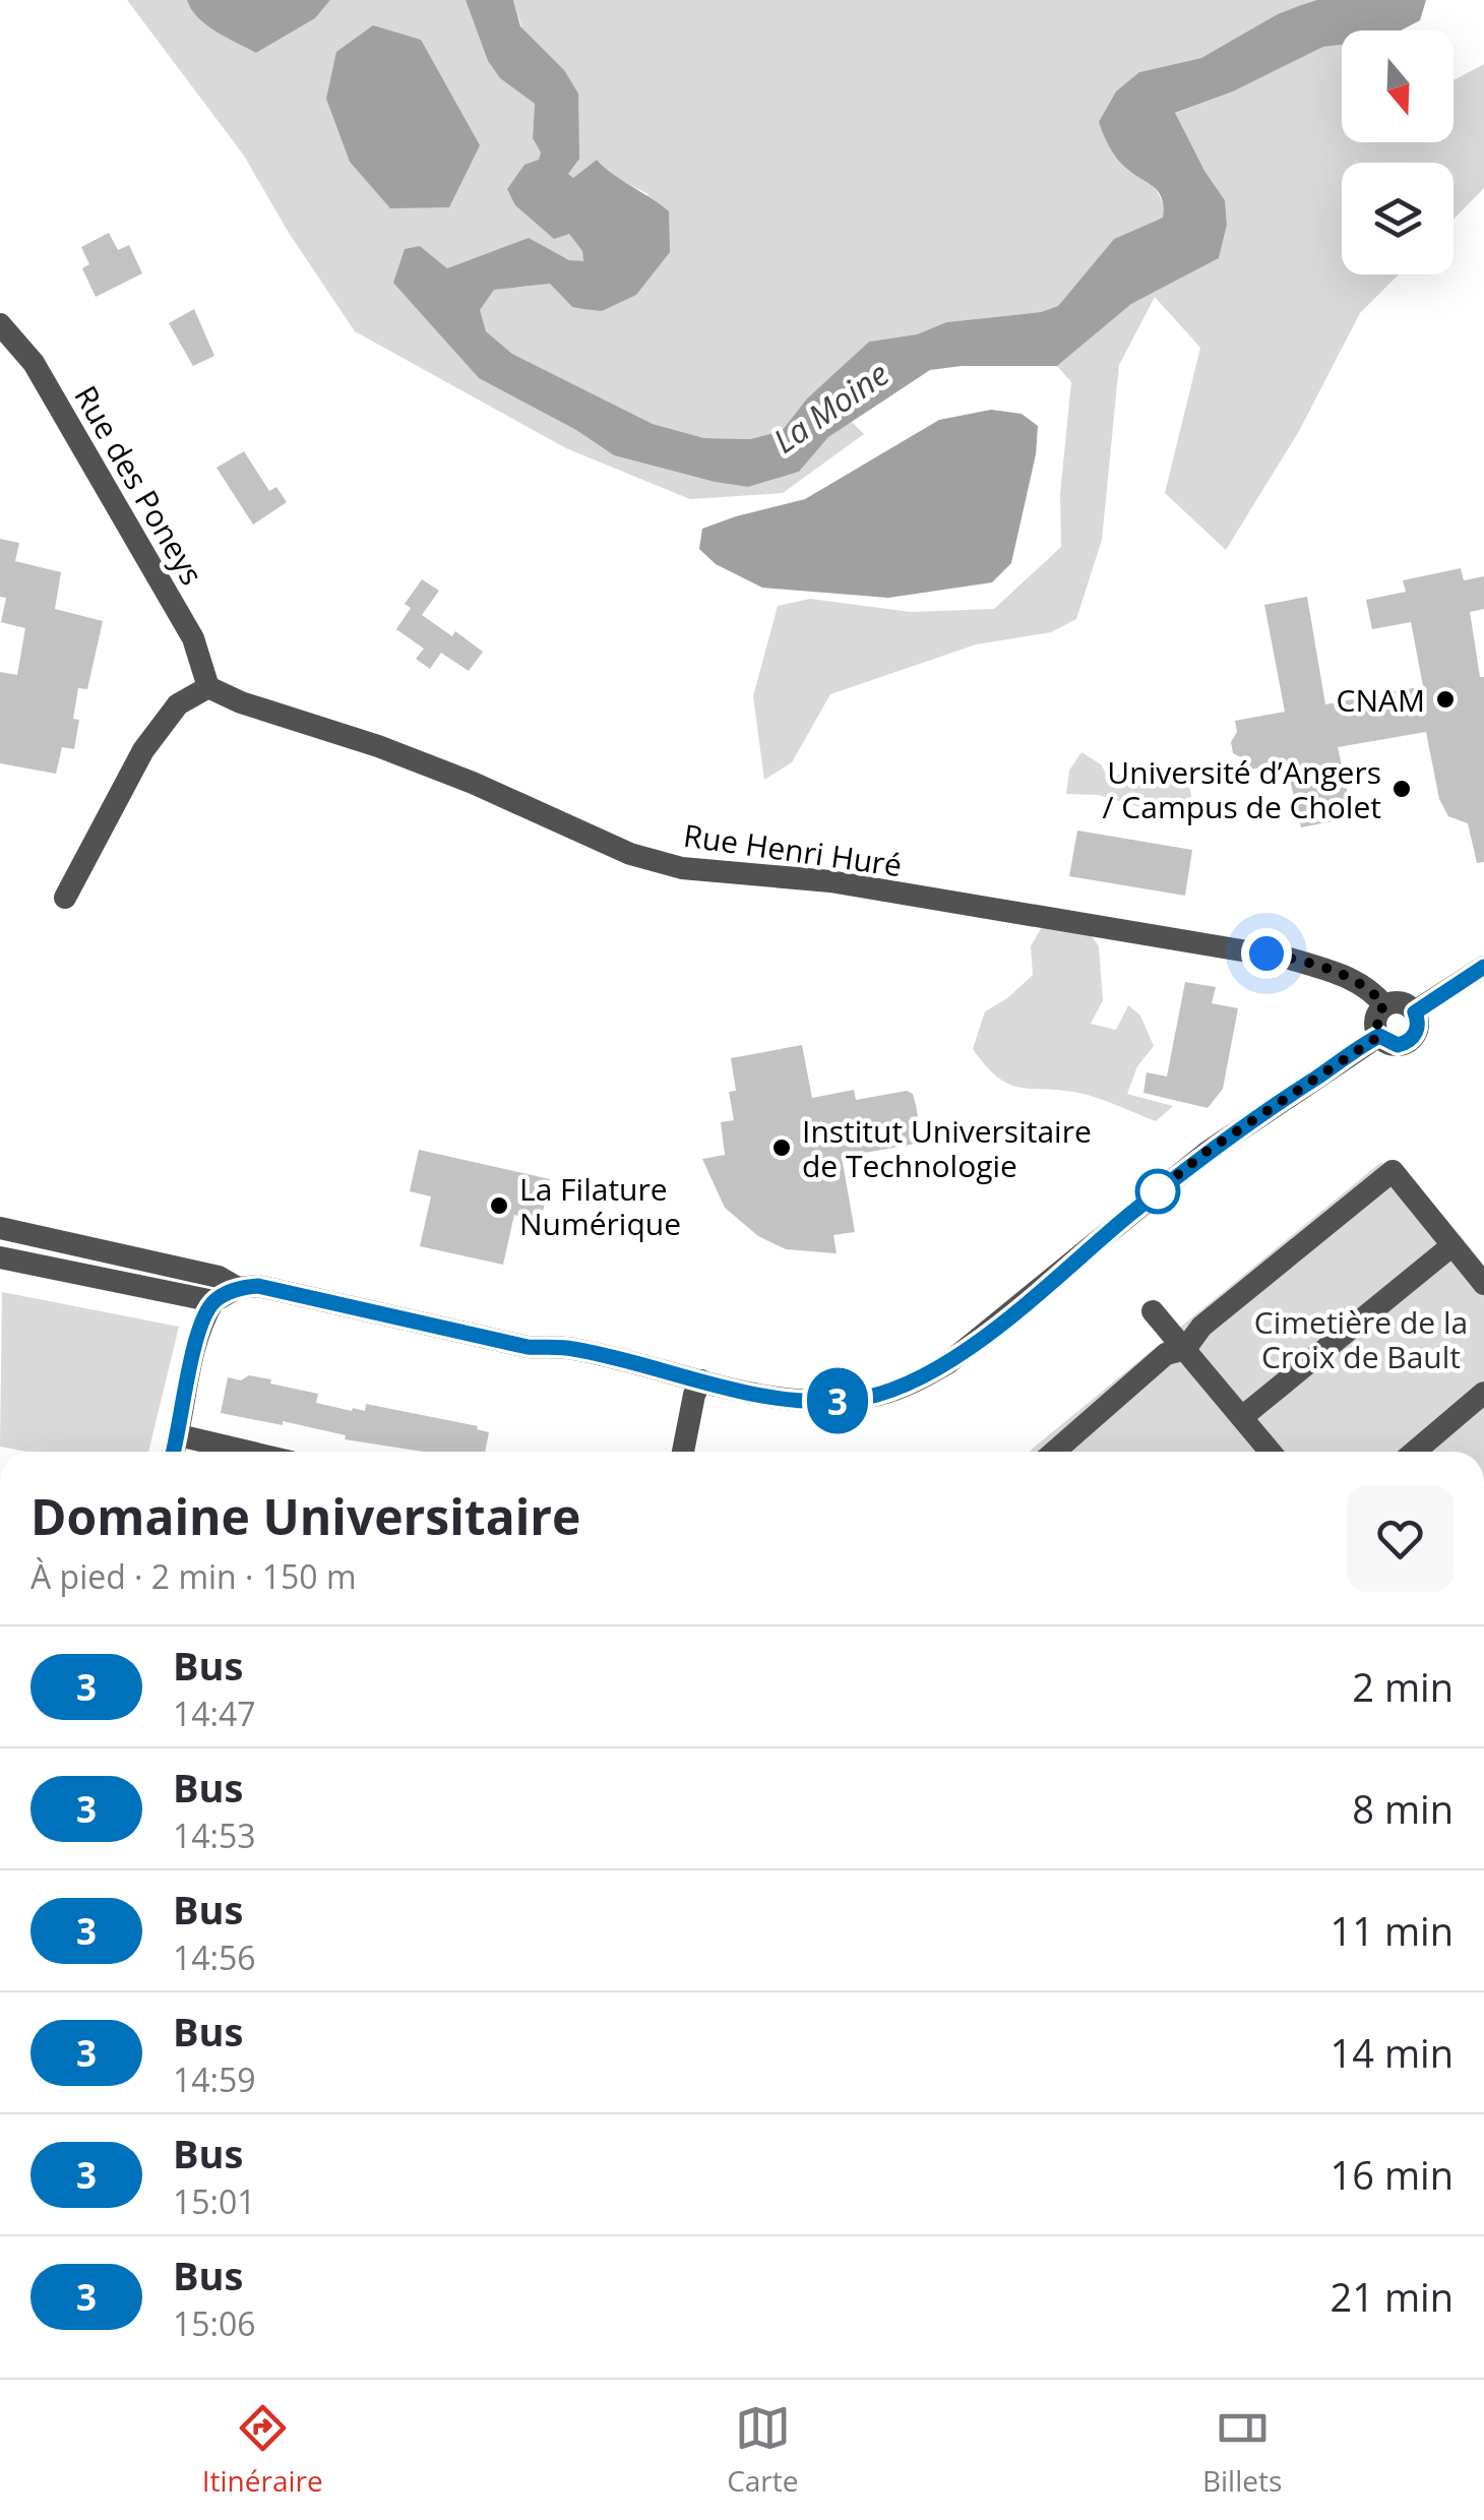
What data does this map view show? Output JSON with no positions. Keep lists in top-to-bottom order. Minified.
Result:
{"streets":{"street":["Rue des Poneys","Rue Henri Huré"]},"crossings":[["Rue des Poneys","Rue Henri Huré"]],"water":["La Moine"],"parks":["Cimetière de la Croix de Bault"],"places":["CNAM","Université d’Angers / Campus de Cholet","Institut Universitaire de Technologie","La Filature Numérique"],"lines":["bus line 3"],"north":"bottom","page":{"on_map":"3","heading":["Domaine Universitaire","À pied · 2 min · 150 m"],"list":[{"mark":"3","name":"Bus","note":"14:47","value":"2 min"},{"mark":"3","name":"Bus","note":"14:53","value":"8 min"},{"mark":"3","name":"Bus","note":"14:56","value":"11 min"},{"mark":"3","name":"Bus","note":"14:59","value":"14 min"},{"mark":"3","name":"Bus","note":"15:01","value":"16 min"},{"mark":"3","name":"Bus","note":"15:06","value":"21 min"}],"tabs":["Itinéraire","Carte","Billets"]}}
